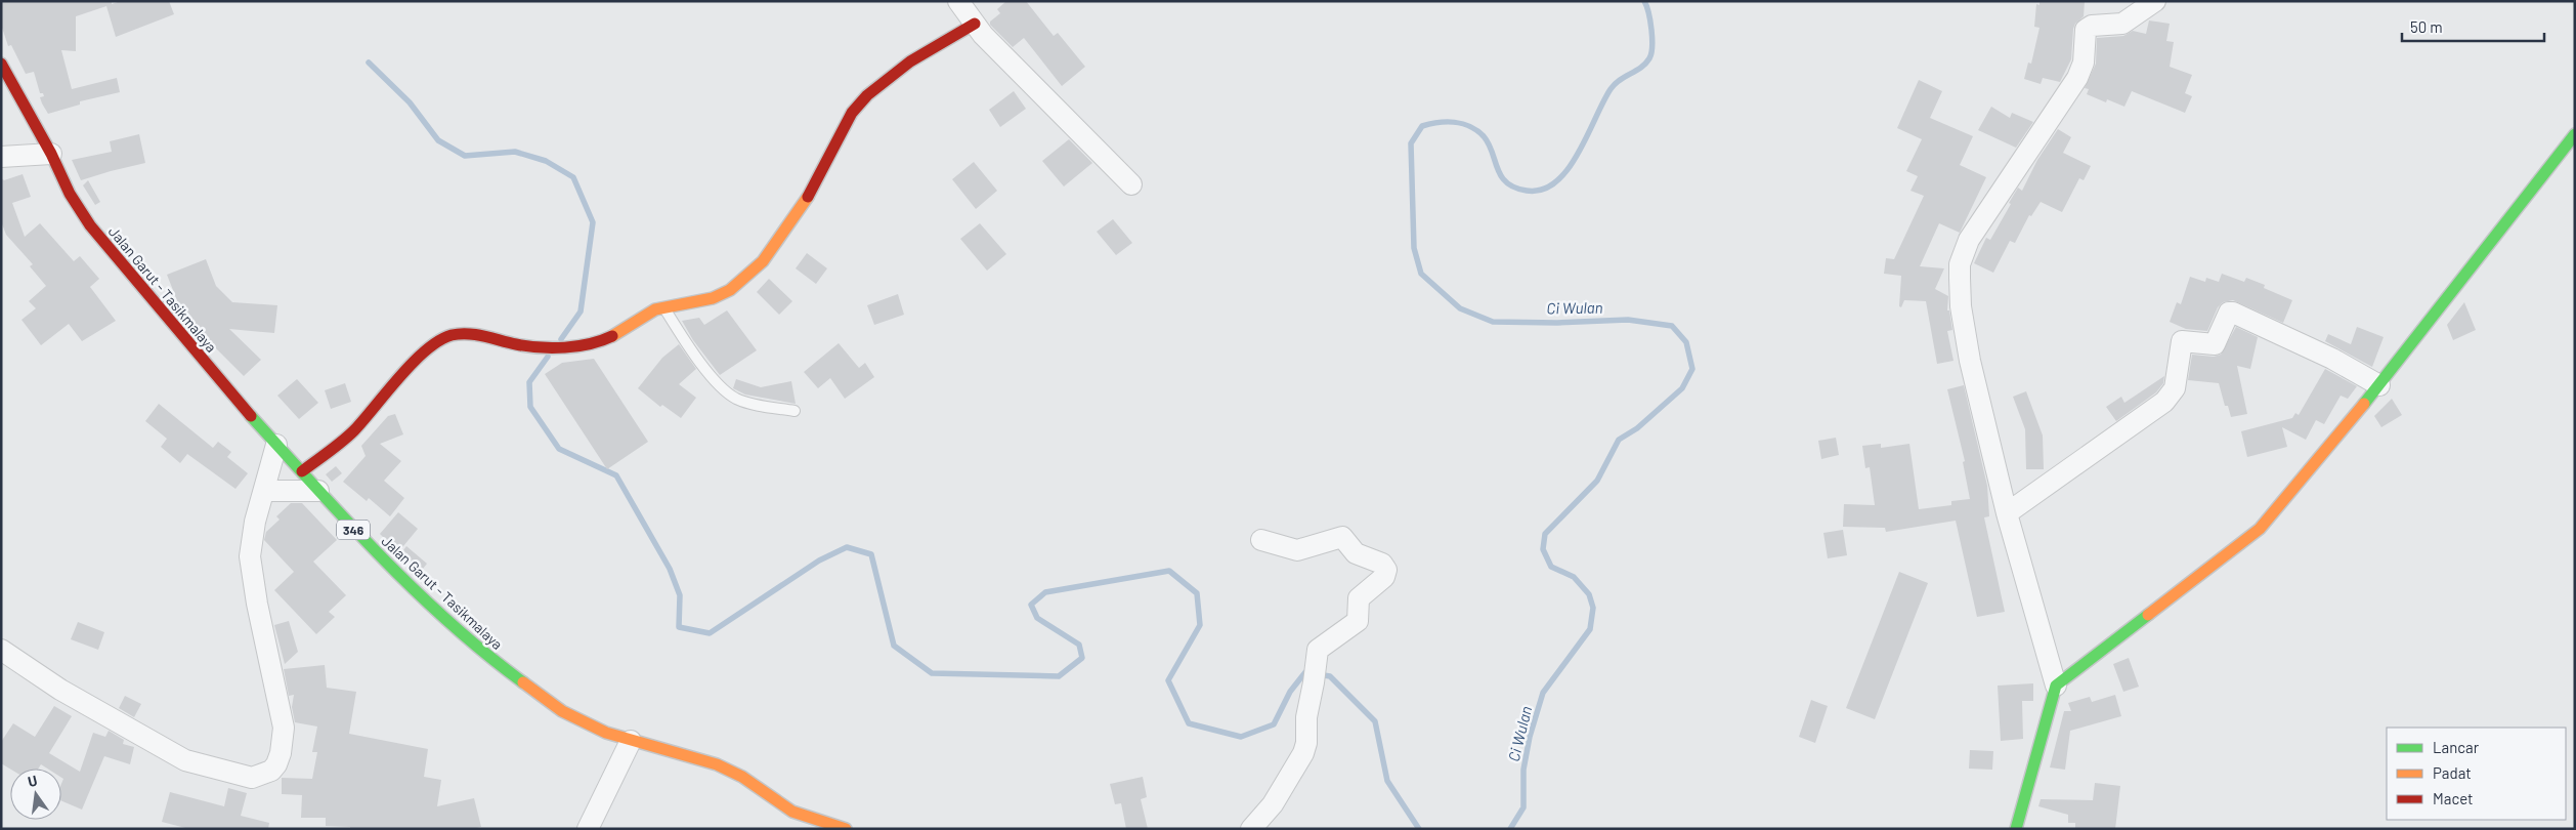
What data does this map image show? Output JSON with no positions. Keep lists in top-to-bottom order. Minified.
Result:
{"streets":{"street":["Jalan Garut - Tasikmalaya","346"]},"water":["Ci Wulan"],"legend":["Lancar","Padat","Macet"],"scale_bar":"50 m","north":"top"}
